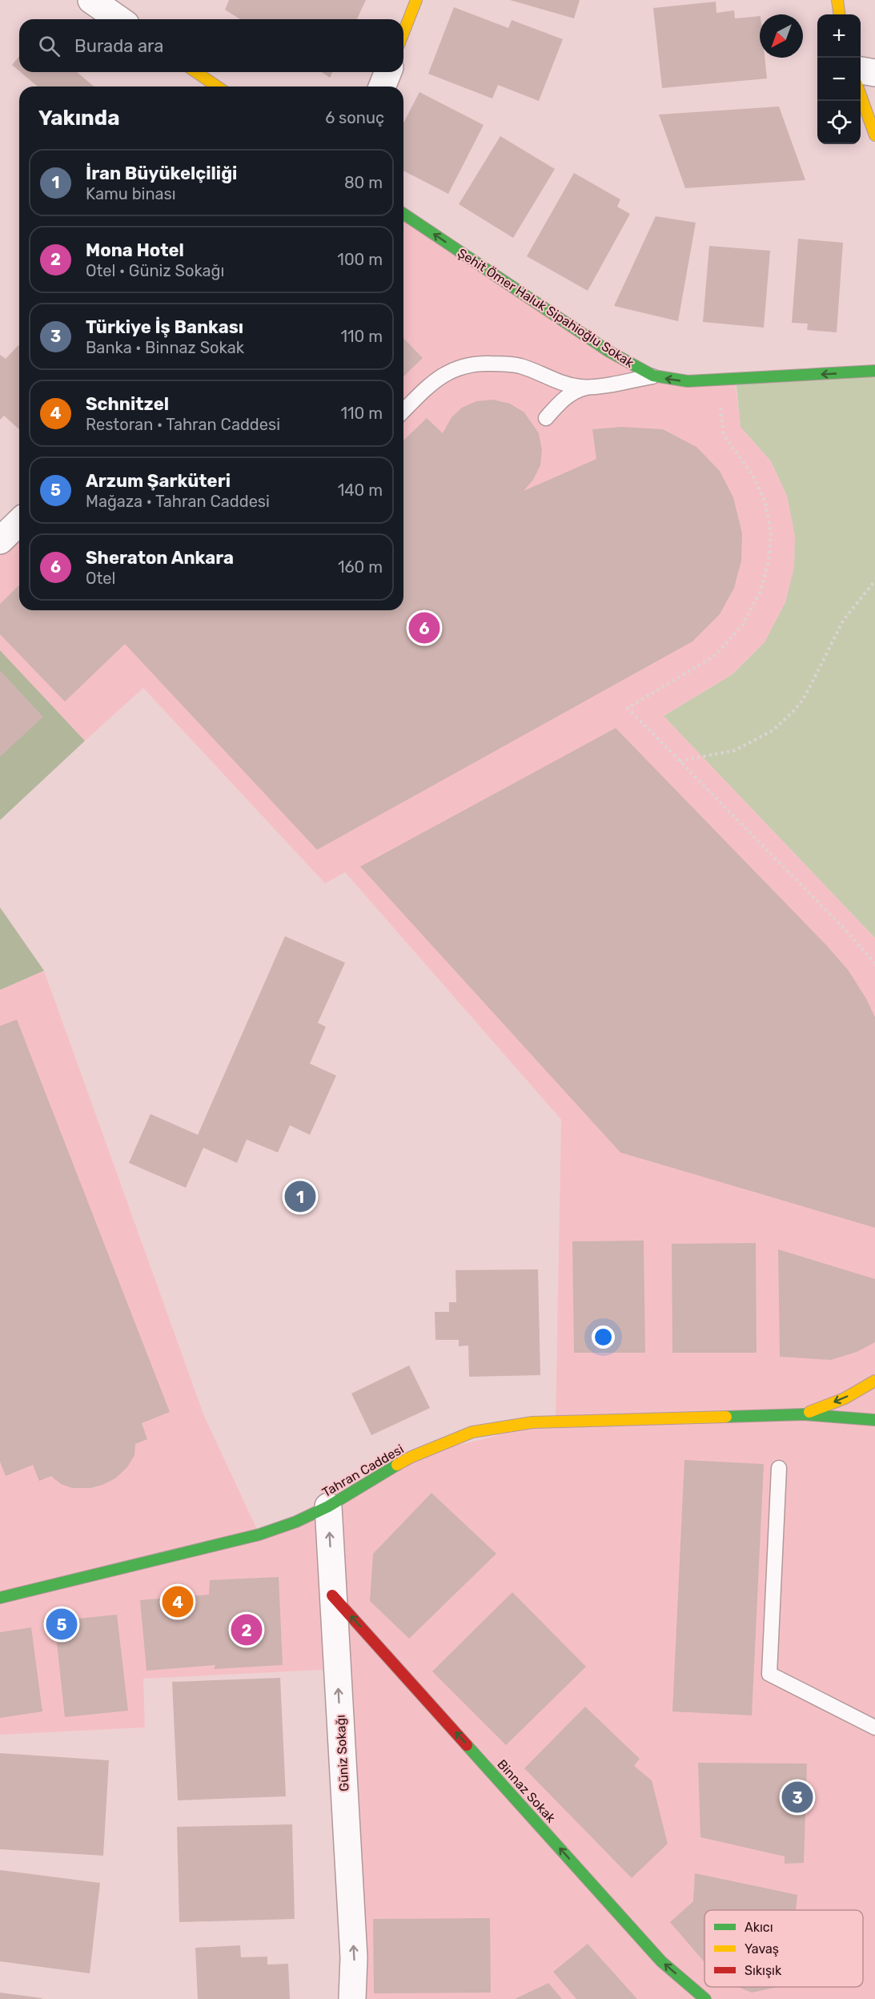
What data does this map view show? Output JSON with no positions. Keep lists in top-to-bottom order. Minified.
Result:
{"streets":{"street":["Şehit Ömer Haluk Sipahioğlu Sokak","Tahran Caddesi","Güniz Sokağı","Binnaz Sokak"]},"crossings":[["Tahran Caddesi","Güniz Sokağı"],["Güniz Sokağı","Binnaz Sokak"]],"one_way":["Şehit Ömer Haluk Sipahioğlu Sokak","Güniz Sokağı","Binnaz Sokak"],"legend":["Akıcı","Yavaş","Sıkışık"],"north":"bottom left","page":{"map_buttons":["+","−"],"search":"Burada ara","heading":["Yakında","6 sonuç"],"list":[{"mark":"1","name":"İran Büyükelçiliği","note":"Kamu binası","value":"80 m"},{"mark":"2","name":"Mona Hotel","note":"Otel · Güniz Sokağı","value":"100 m"},{"mark":"3","name":"Türkiye İş Bankası","note":"Banka · Binnaz Sokak","value":"110 m"},{"mark":"4","name":"Schnitzel","note":"Restoran · Tahran Caddesi","value":"110 m"},{"mark":"5","name":"Arzum Şarküteri","note":"Mağaza · Tahran Caddesi","value":"140 m"},{"mark":"6","name":"Sheraton Ankara","note":"Otel","value":"160 m"}],"pins":["6","1","4","5","2","3"]}}
